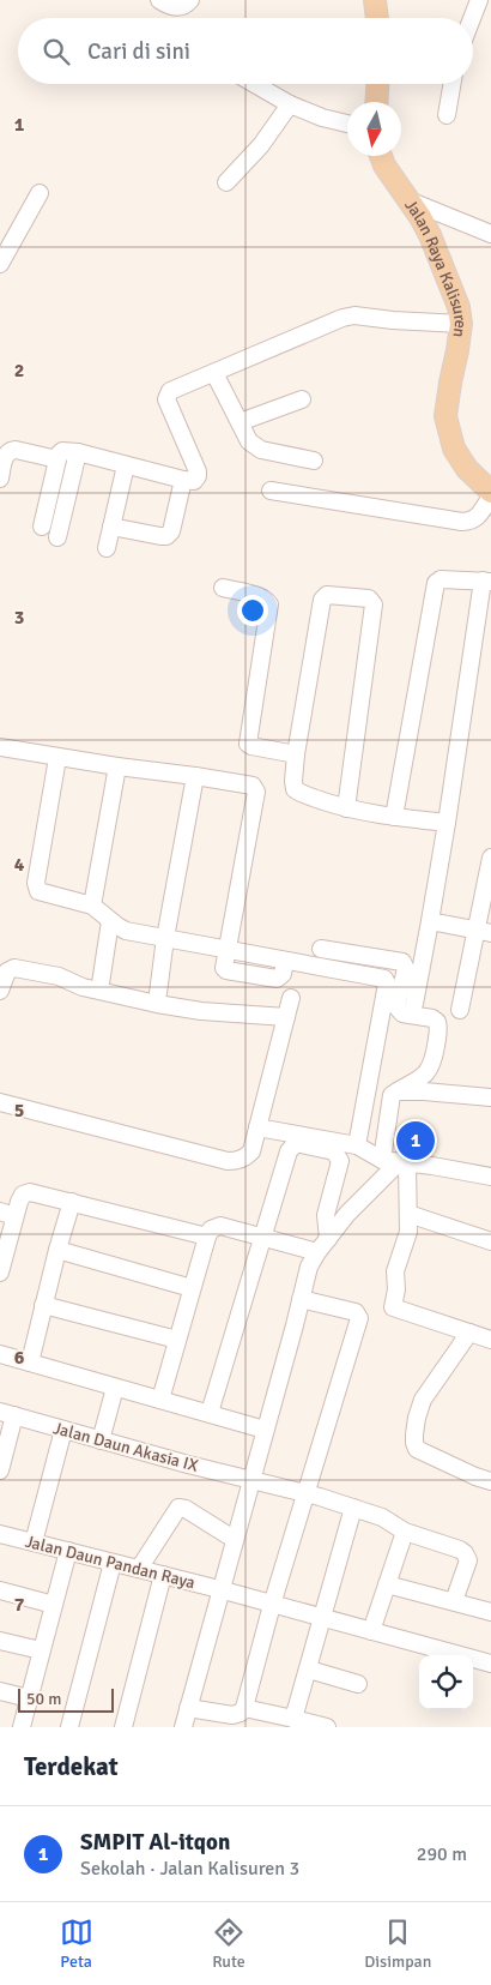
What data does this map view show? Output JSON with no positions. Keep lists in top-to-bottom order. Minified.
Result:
{"streets":{"main road":["Jalan Raya Kalisuren"],"street":["Jalan Daun Akasia IX","Jalan Daun Pandan Raya"]},"scale_bar":"50 m","north":"bottom","page":{"search":"Cari di sini","pins":"1","scale":"50 m","heading":"Terdekat","list":[{"mark":"1","name":"SMPIT Al-itqon","note":"Sekolah · Jalan Kalisuren 3","value":"290 m"}],"nav":["Peta","Rute","Disimpan"]},"grid":{"rows":["1","2","3","4","5","6","7"]}}
